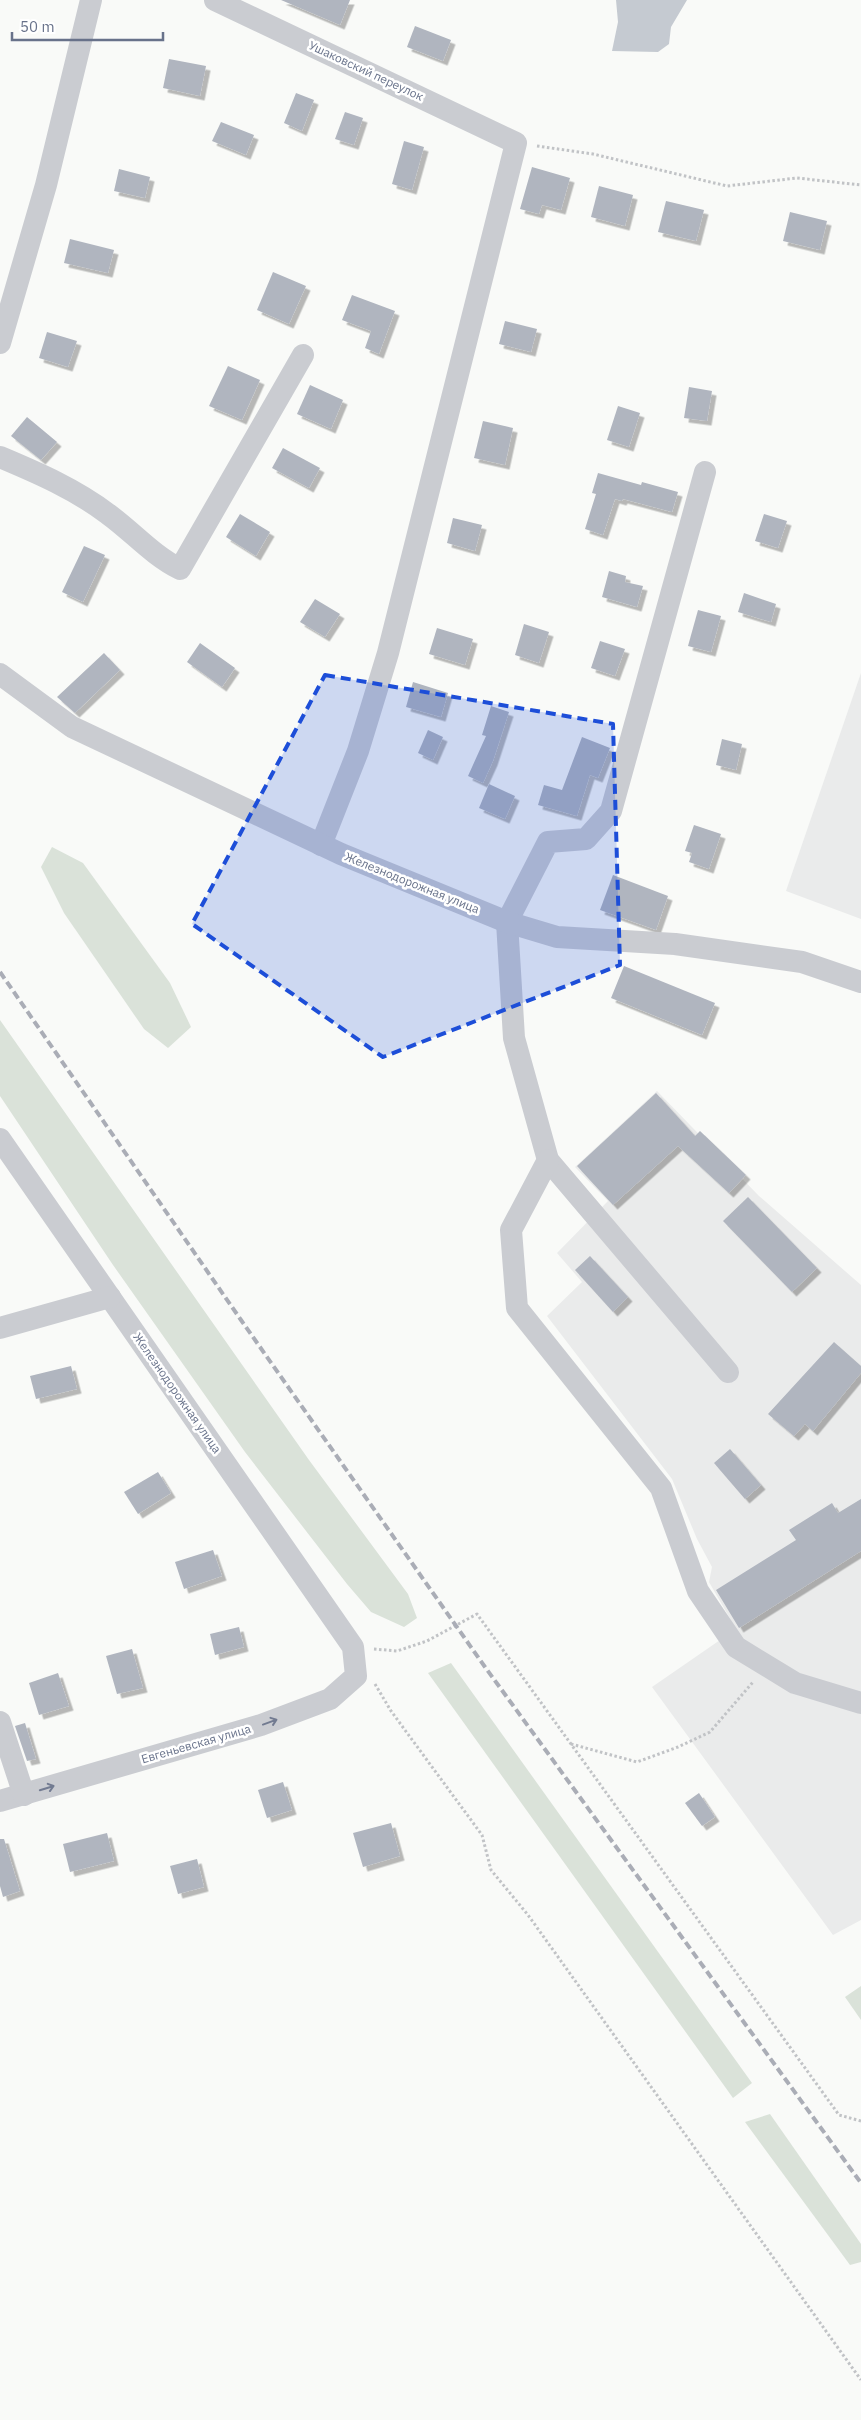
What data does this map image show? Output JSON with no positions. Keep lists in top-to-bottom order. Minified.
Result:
{"streets":{"street":["Ушаковский переулок","Железнодорожная улица","Евгеньевская улица"]},"crossings":[["Железнодорожная улица","Евгеньевская улица"]],"one_way":["Евгеньевская улица"],"scale_bar":"50 m"}
